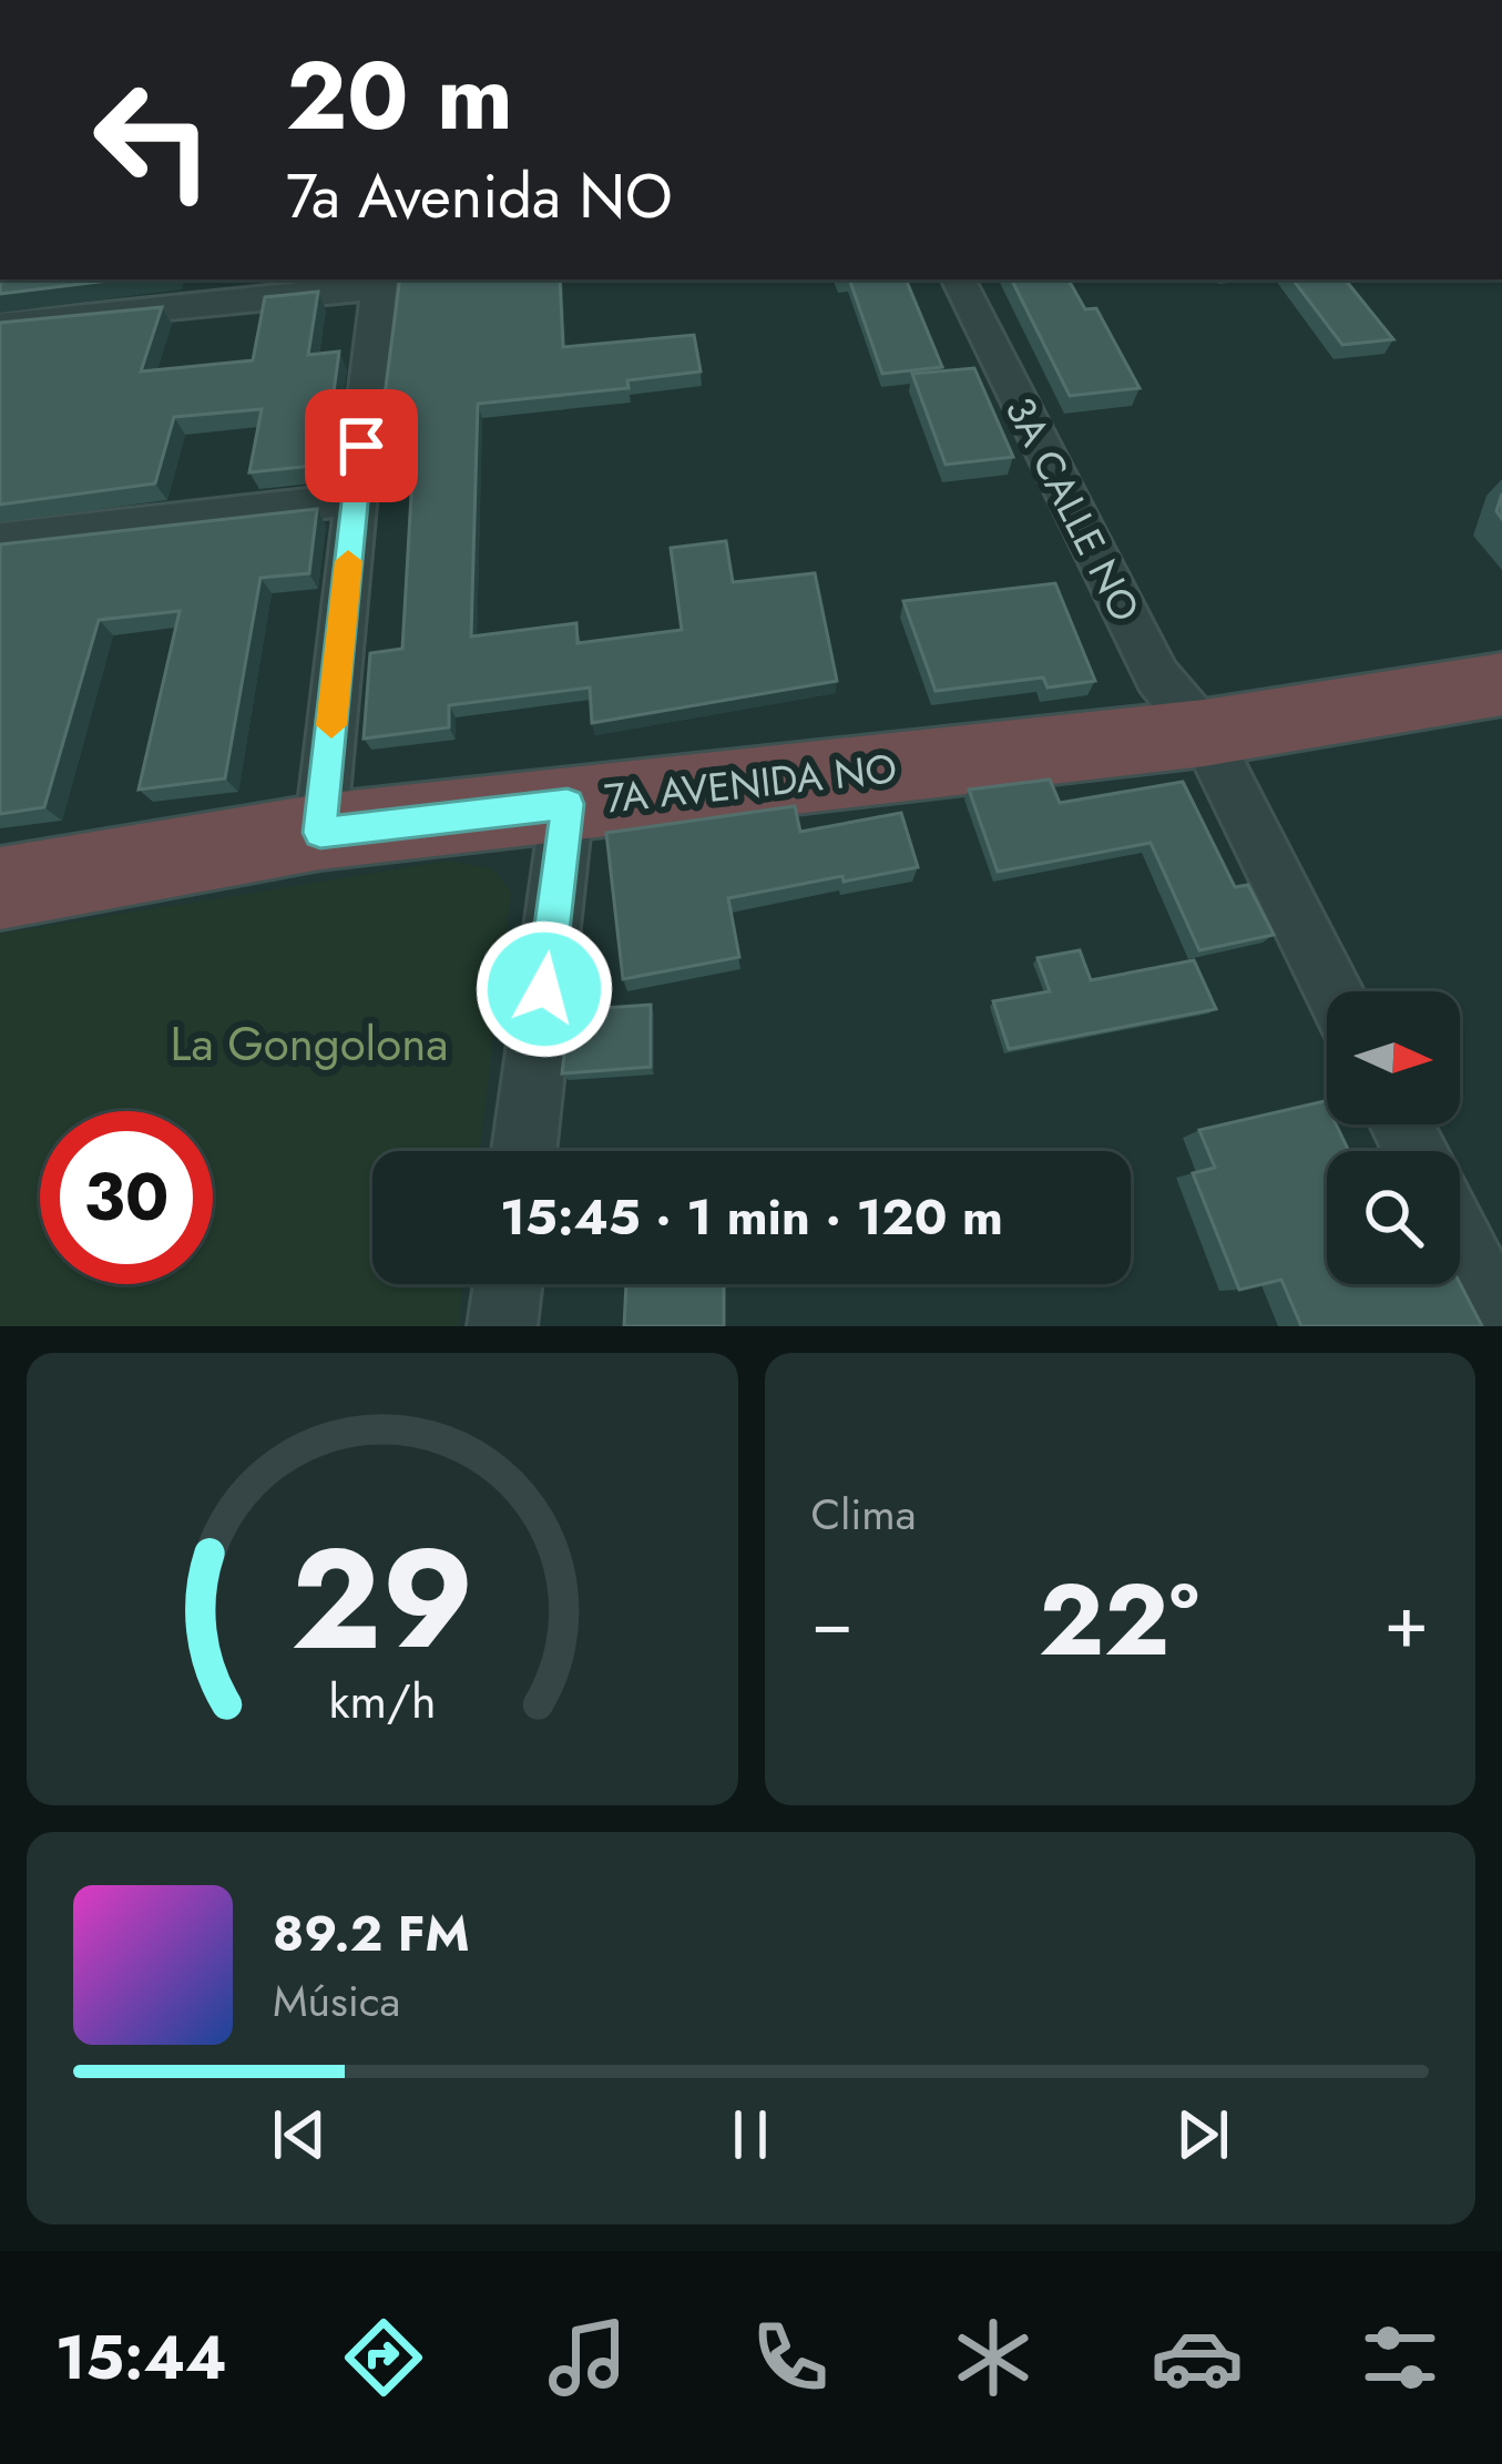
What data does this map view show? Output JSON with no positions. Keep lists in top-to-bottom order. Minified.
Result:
{"streets":{"highway":["7A AVENIDA NO"],"street":["3A CALLE NO"]},"crossings":[["3A CALLE NO","7A AVENIDA NO"]],"parks":["La Gongolona"],"north":"right","page":{"turn":["20 m","7a Avenida NO"],"limit":"30","trip":"15:45 · 1 min · 120 m","tile":"Clima","heat":["−","22°","+"],"song":["89.2 FM","Música"],"tabs":"15:44","gauge":["29","km/h"]}}
